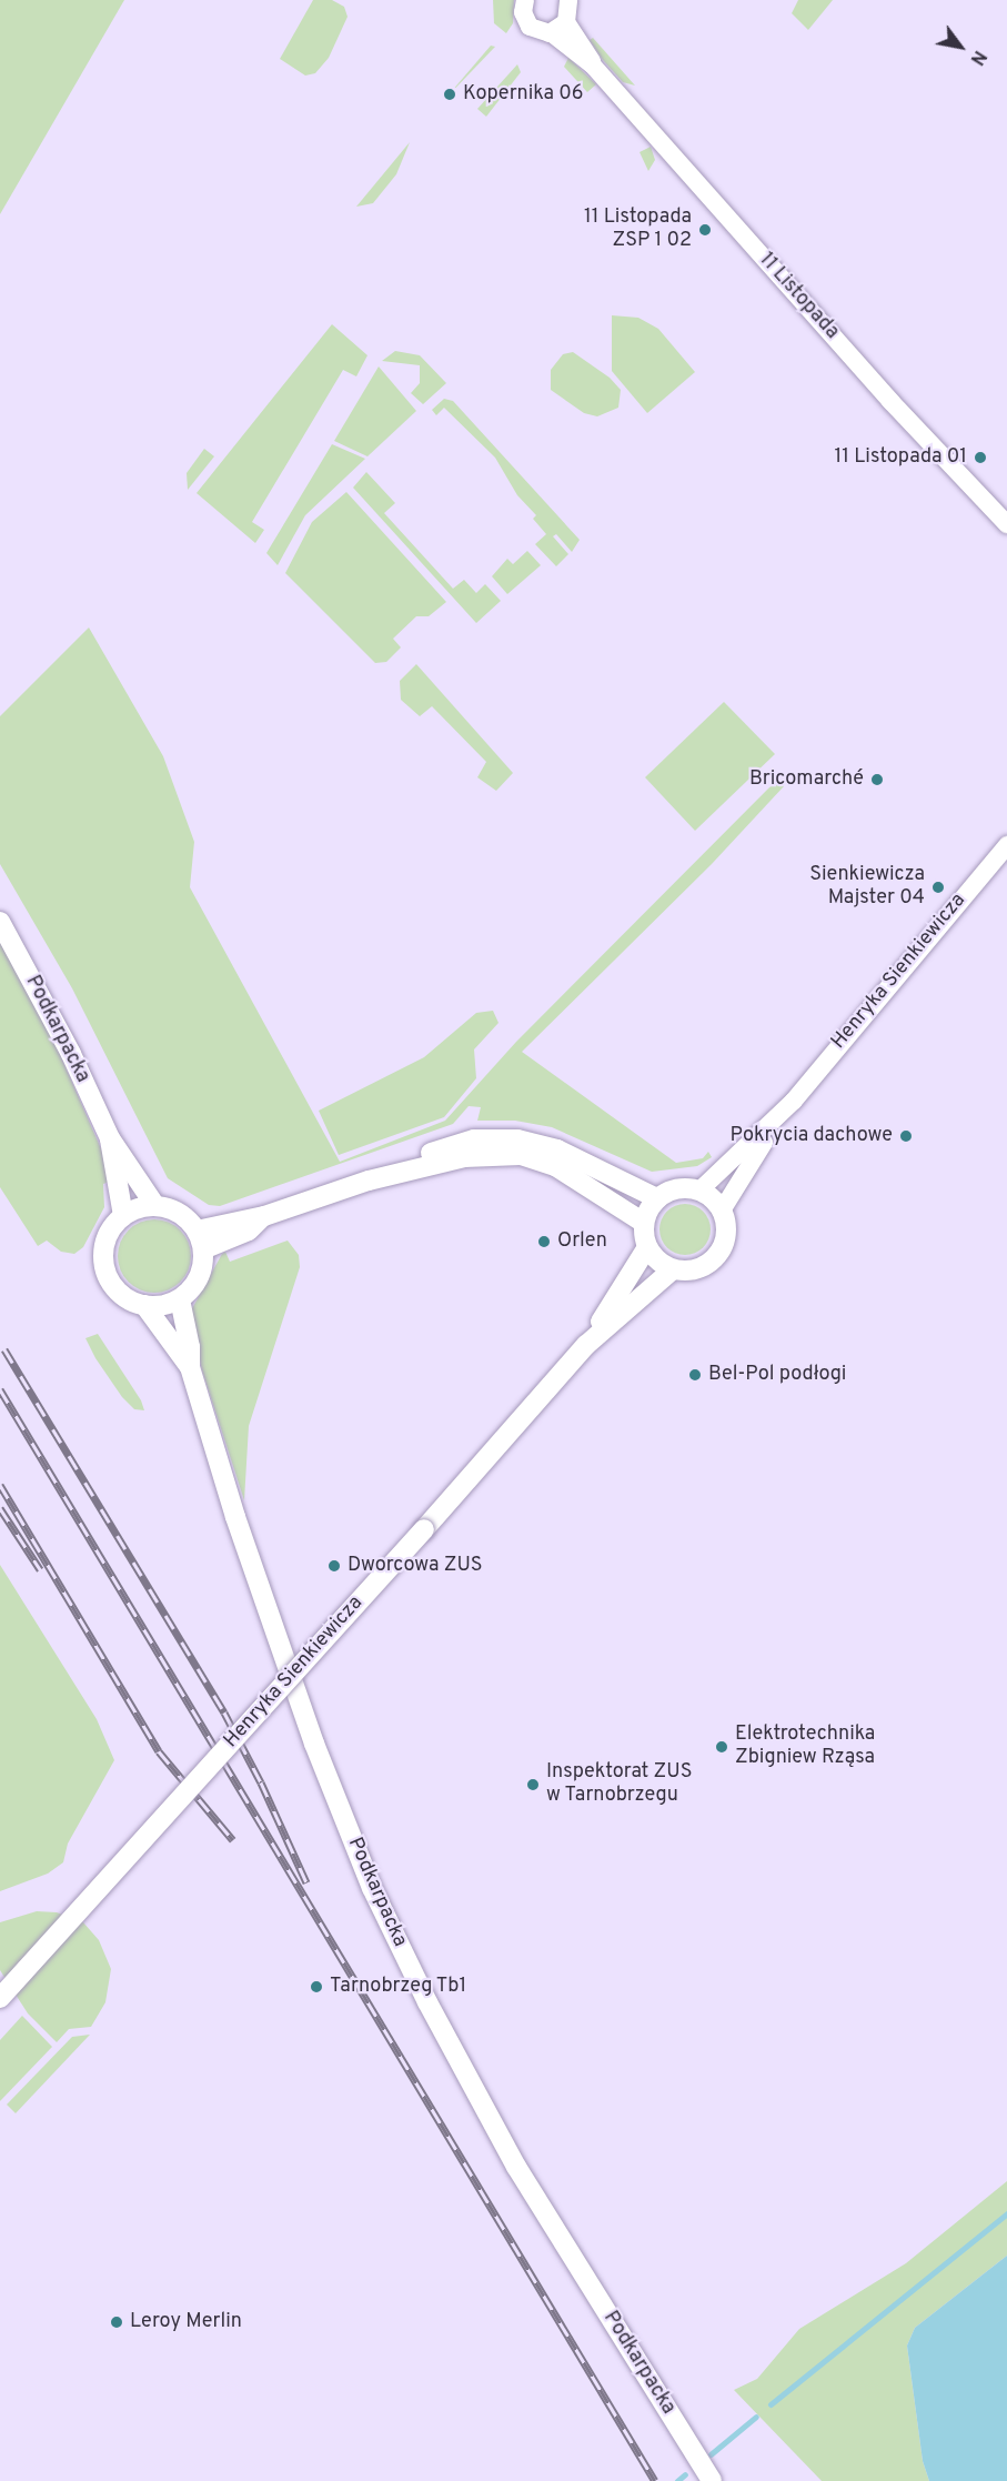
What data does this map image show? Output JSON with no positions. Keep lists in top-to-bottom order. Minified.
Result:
{"streets":{"main road":["Henryka Sienkiewicza","Podkarpacka"],"street":["11 Listopada"]},"places":["Kopernika 06","11 Listopada ZSP 1 02","11 Listopada 01","Bricomarché","Sienkiewicza Majster 04","Pokrycia dachowe","Orlen","Bel-Pol podłogi","Dworcowa ZUS","Elektrotechnika Zbigniew Rząsa","Inspektorat ZUS w Tarnobrzegu","Tarnobrzeg Tb1","Leroy Merlin"],"north":"bottom right"}
